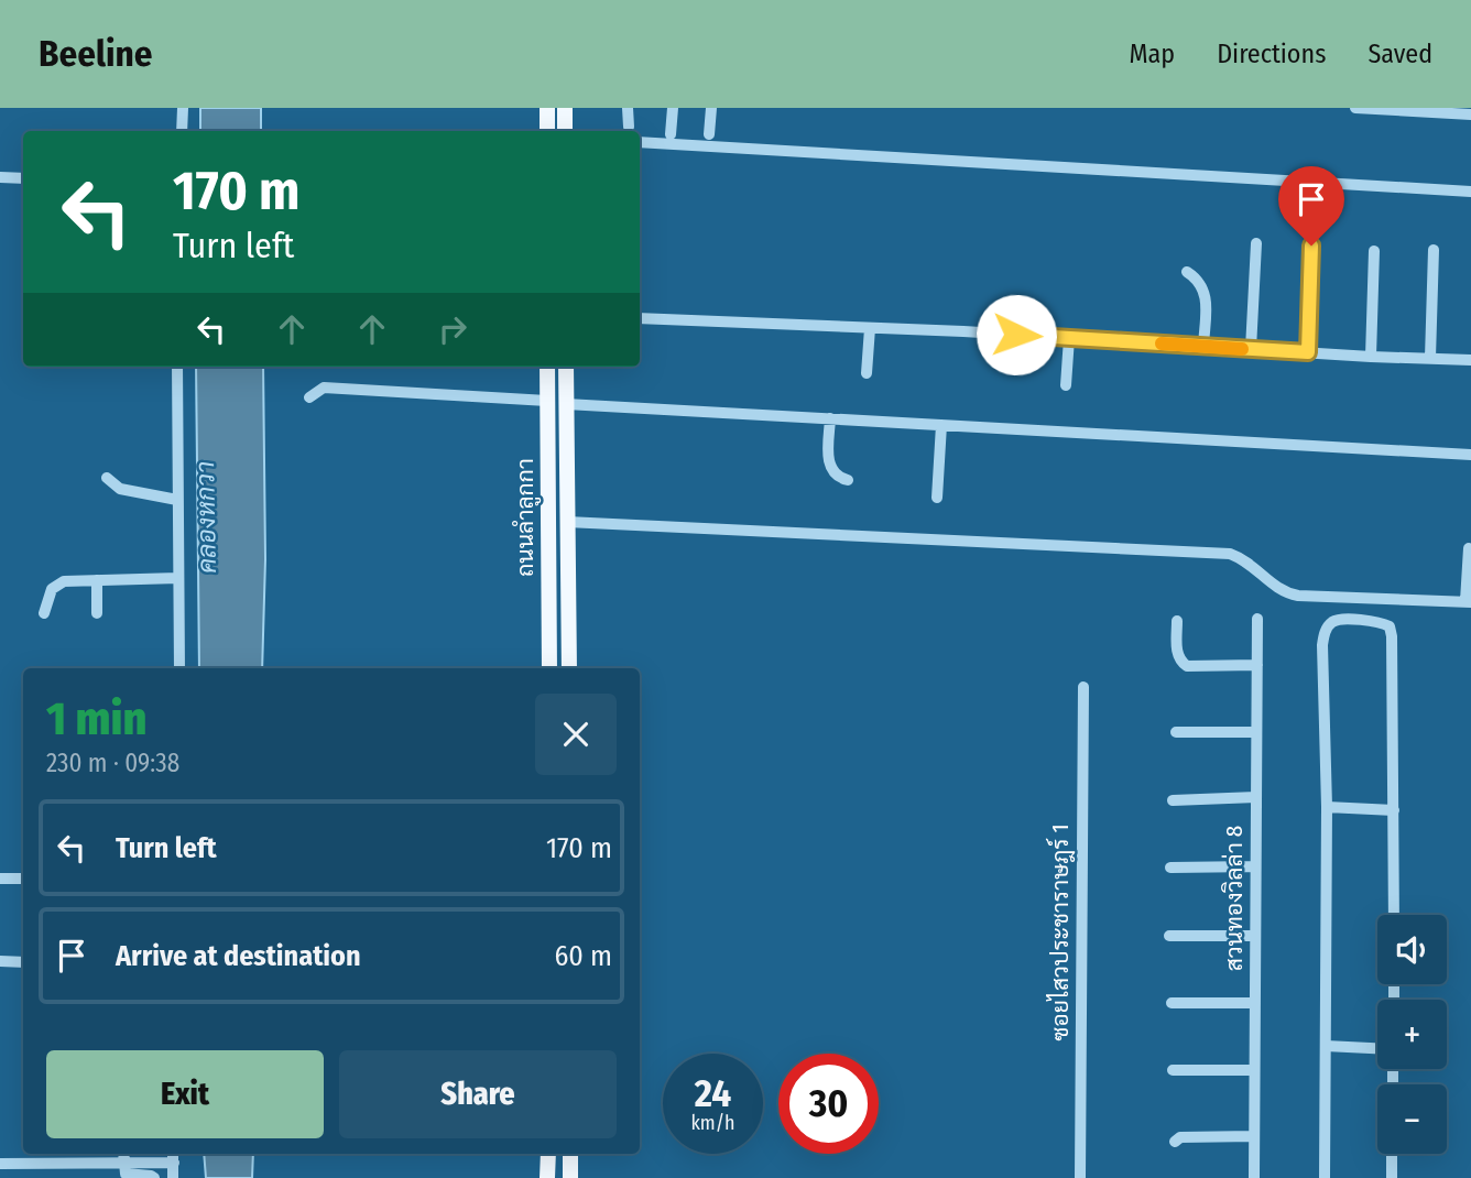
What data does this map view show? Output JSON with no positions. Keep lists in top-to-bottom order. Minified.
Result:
{"streets":{"main road":["ถนนลำลูกกา"],"street":["สวนทองวิลล่า 8","ซอยไสวประชาราษฎร์ 1"]},"water":["คลองหกวา"],"page":{"header":"Beeline","nav":["Map","Directions","Saved"],"turn":["170 m","Turn left"],"heading":["1 min","230 m · 09:38"],"list":[{"name":"Turn left","value":"170 m"},{"name":"Arrive at destination","value":"60 m"}],"map_buttons":["+","−"],"buttons":["Exit","Share"],"speed":"24 km/h","limit":"30"}}
